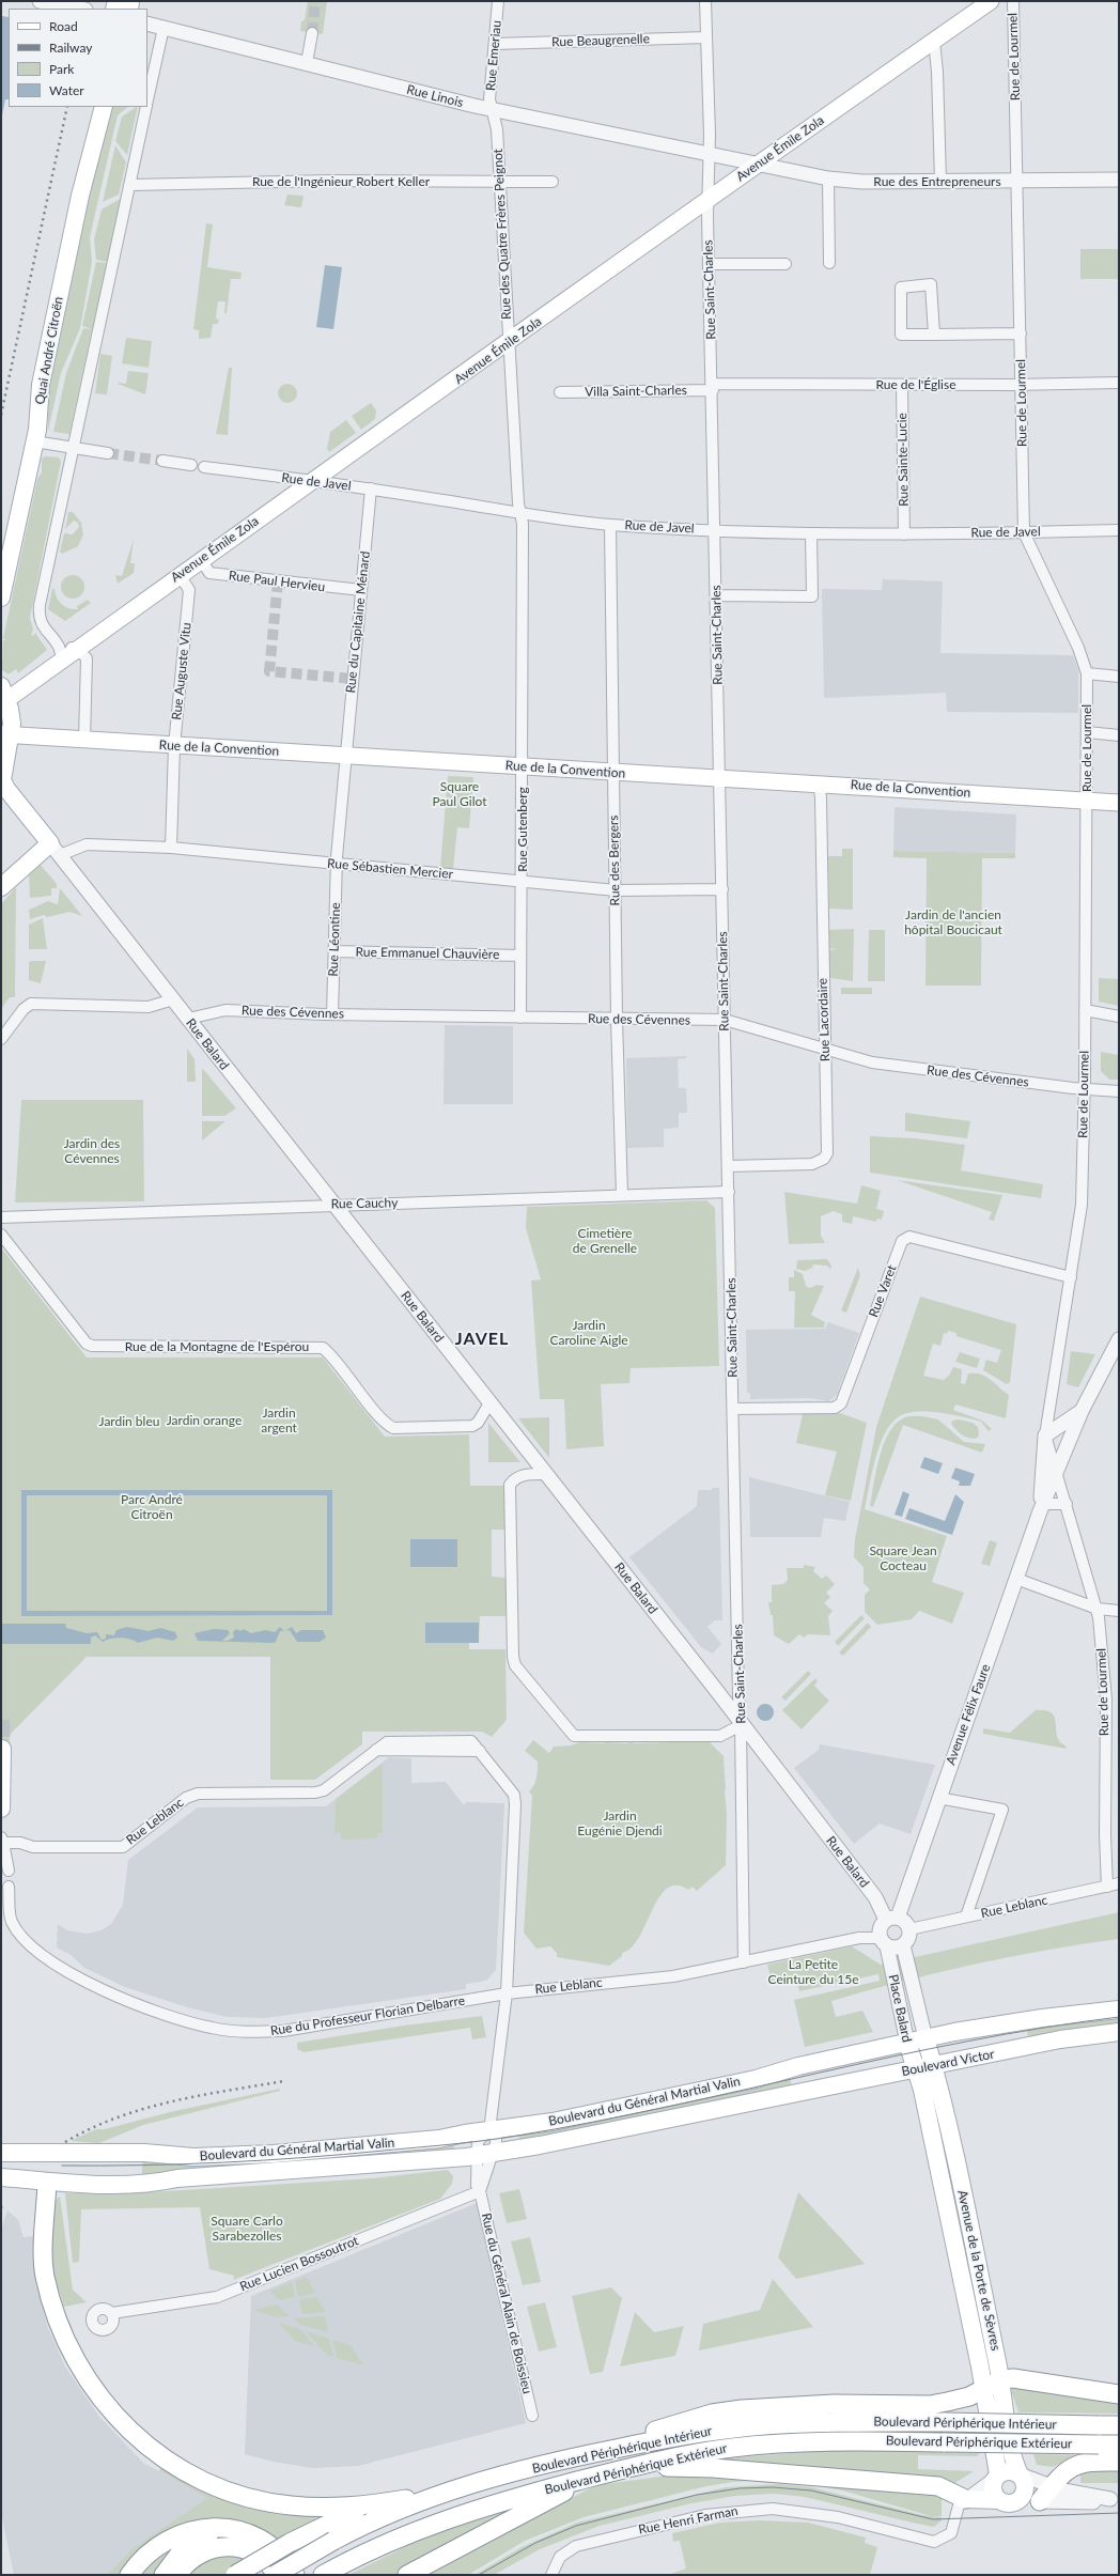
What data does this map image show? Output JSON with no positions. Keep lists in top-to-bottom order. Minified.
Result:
{"streets":{"highway":["Boulevard Périphérique Intérieur","Boulevard Périphérique Extérieur"],"main road":["Avenue Émile Zola","Quai André Citroën","Rue de la Convention","Rue Balard","Place Balard","Boulevard Victor","Boulevard du Général Martial Valin","Avenue de la Porte de Sèvres"],"street":["Rue Beaugrenelle","Rue Emeriau","Rue de Lourmel","Rue Linois","Rue de l'Ingénieur Robert Keller","Rue des Entrepreneurs","Rue des Quatre Frères Peignot","Rue Saint-Charles","Rue de l'Église","Villa Saint-Charles","Rue Sainte-Lucie","Rue de Javel","Rue Paul Hervieu","Rue du Capitaine Ménard","Rue Auguste Vitu","Rue Gutenberg","Rue des Bergers","Rue Sébastien Mercier","Rue Léontine","Rue Emmanuel Chauvière","Rue des Cévennes","Rue Lacordaire","Rue Cauchy","Rue Varet","Rue de la Montagne de l'Espérou","Avenue Félix Faure","Rue Leblanc","Rue du Professeur Florian Delbarre","Rue Lucien Bossoutrot","Rue du Général Alain de Boissieu","Rue Henri Farman"]},"crossings":[["Rue Beaugrenelle","Rue Emeriau"],["Rue Beaugrenelle","Rue Saint-Charles"],["Rue Emeriau","Rue Linois"],["Rue Emeriau","Rue des Quatre Frères Peignot"],["Rue de Lourmel","Rue des Entrepreneurs"],["Rue de Lourmel","Rue de l'Église"],["Rue de Lourmel","Rue de Javel"],["Rue de Lourmel","Rue de la Convention"],["Rue de Lourmel","Rue des Cévennes"],["Rue de Lourmel","Rue Varet"],["Rue de Lourmel","Avenue Félix Faure"],["Rue de Lourmel","Rue Leblanc"],["Rue Linois","Avenue Émile Zola"],["Rue Linois","Rue des Entrepreneurs"],["Rue Linois","Rue des Quatre Frères Peignot"],["Rue Linois","Rue Saint-Charles"],["Avenue Émile Zola","Rue des Entrepreneurs"],["Avenue Émile Zola","Rue des Quatre Frères Peignot"],["Avenue Émile Zola","Rue Saint-Charles"],["Avenue Émile Zola","Rue de Javel"],["Avenue Émile Zola","Rue Paul Hervieu"],["Avenue Émile Zola","Rue Auguste Vitu"],["Rue de l'Ingénieur Robert Keller","Rue des Quatre Frères Peignot"],["Rue des Quatre Frères Peignot","Rue de Javel"],["Rue des Quatre Frères Peignot","Rue Gutenberg"],["Rue Saint-Charles","Rue de l'Église"],["Rue Saint-Charles","Villa Saint-Charles"],["Rue Saint-Charles","Rue de Javel"],["Rue Saint-Charles","Rue de la Convention"],["Rue Saint-Charles","Rue Sébastien Mercier"],["Rue Saint-Charles","Rue des Cévennes"],["Rue Saint-Charles","Rue Lacordaire"],["Rue Saint-Charles","Rue Balard"],["Rue Saint-Charles","Rue Cauchy"],["Rue Saint-Charles","Rue Varet"],["Rue Saint-Charles","Rue Leblanc"],["Rue de l'Église","Villa Saint-Charles"],["Rue de l'Église","Rue Sainte-Lucie"],["Rue Sainte-Lucie","Rue de Javel"],["Rue de Javel","Rue du Capitaine Ménard"],["Rue de Javel","Rue Gutenberg"],["Rue de Javel","Rue des Bergers"],["Rue Paul Hervieu","Rue du Capitaine Ménard"],["Rue du Capitaine Ménard","Rue de la Convention"],["Rue du Capitaine Ménard","Rue Sébastien Mercier"],["Rue du Capitaine Ménard","Rue Léontine"],["Rue Auguste Vitu","Rue de la Convention"],["Rue Auguste Vitu","Rue Sébastien Mercier"],["Rue de la Convention","Rue Gutenberg"],["Rue de la Convention","Rue des Bergers"],["Rue de la Convention","Rue Lacordaire"],["Rue de la Convention","Rue Balard"],["Rue Gutenberg","Rue Sébastien Mercier"],["Rue Gutenberg","Rue Emmanuel Chauvière"],["Rue Gutenberg","Rue des Cévennes"],["Rue des Bergers","Rue Sébastien Mercier"],["Rue des Bergers","Rue des Cévennes"],["Rue des Bergers","Rue Cauchy"],["Rue Sébastien Mercier","Rue Léontine"],["Rue Sébastien Mercier","Rue Balard"],["Rue Léontine","Rue Emmanuel Chauvière"],["Rue Léontine","Rue des Cévennes"],["Rue des Cévennes","Rue Lacordaire"],["Rue des Cévennes","Rue Balard"],["Rue Balard","Rue Cauchy"],["Rue Balard","Rue de la Montagne de l'Espérou"],["Rue Balard","Avenue Félix Faure"],["Rue Balard","Rue Leblanc"],["Rue Balard","Place Balard"],["Avenue Félix Faure","Rue Leblanc"],["Avenue Félix Faure","Place Balard"],["Rue Leblanc","Place Balard"],["Rue Leblanc","Rue du Professeur Florian Delbarre"],["Place Balard","Boulevard Victor"],["Place Balard","Boulevard du Général Martial Valin"],["Place Balard","Avenue de la Porte de Sèvres"],["Boulevard Victor","Boulevard du Général Martial Valin"],["Boulevard Victor","Avenue de la Porte de Sèvres"],["Rue Lucien Bossoutrot","Rue du Général Alain de Boissieu"]],"districts":["JAVEL"],"parks":["Square Paul Gilot","Jardin de l'ancien hôpital Boucicaut","Jardin des Cévennes","Cimetière de Grenelle","Jardin Caroline Aigle","Jardin argent","Jardin orange","Jardin bleu","Parc André Citroën","Square Jean Cocteau","Jardin Eugénie Djendi","La Petite Ceinture du 15e","Square Carlo Sarabezolles"],"legend":["Road","Railway","Park","Water"]}
